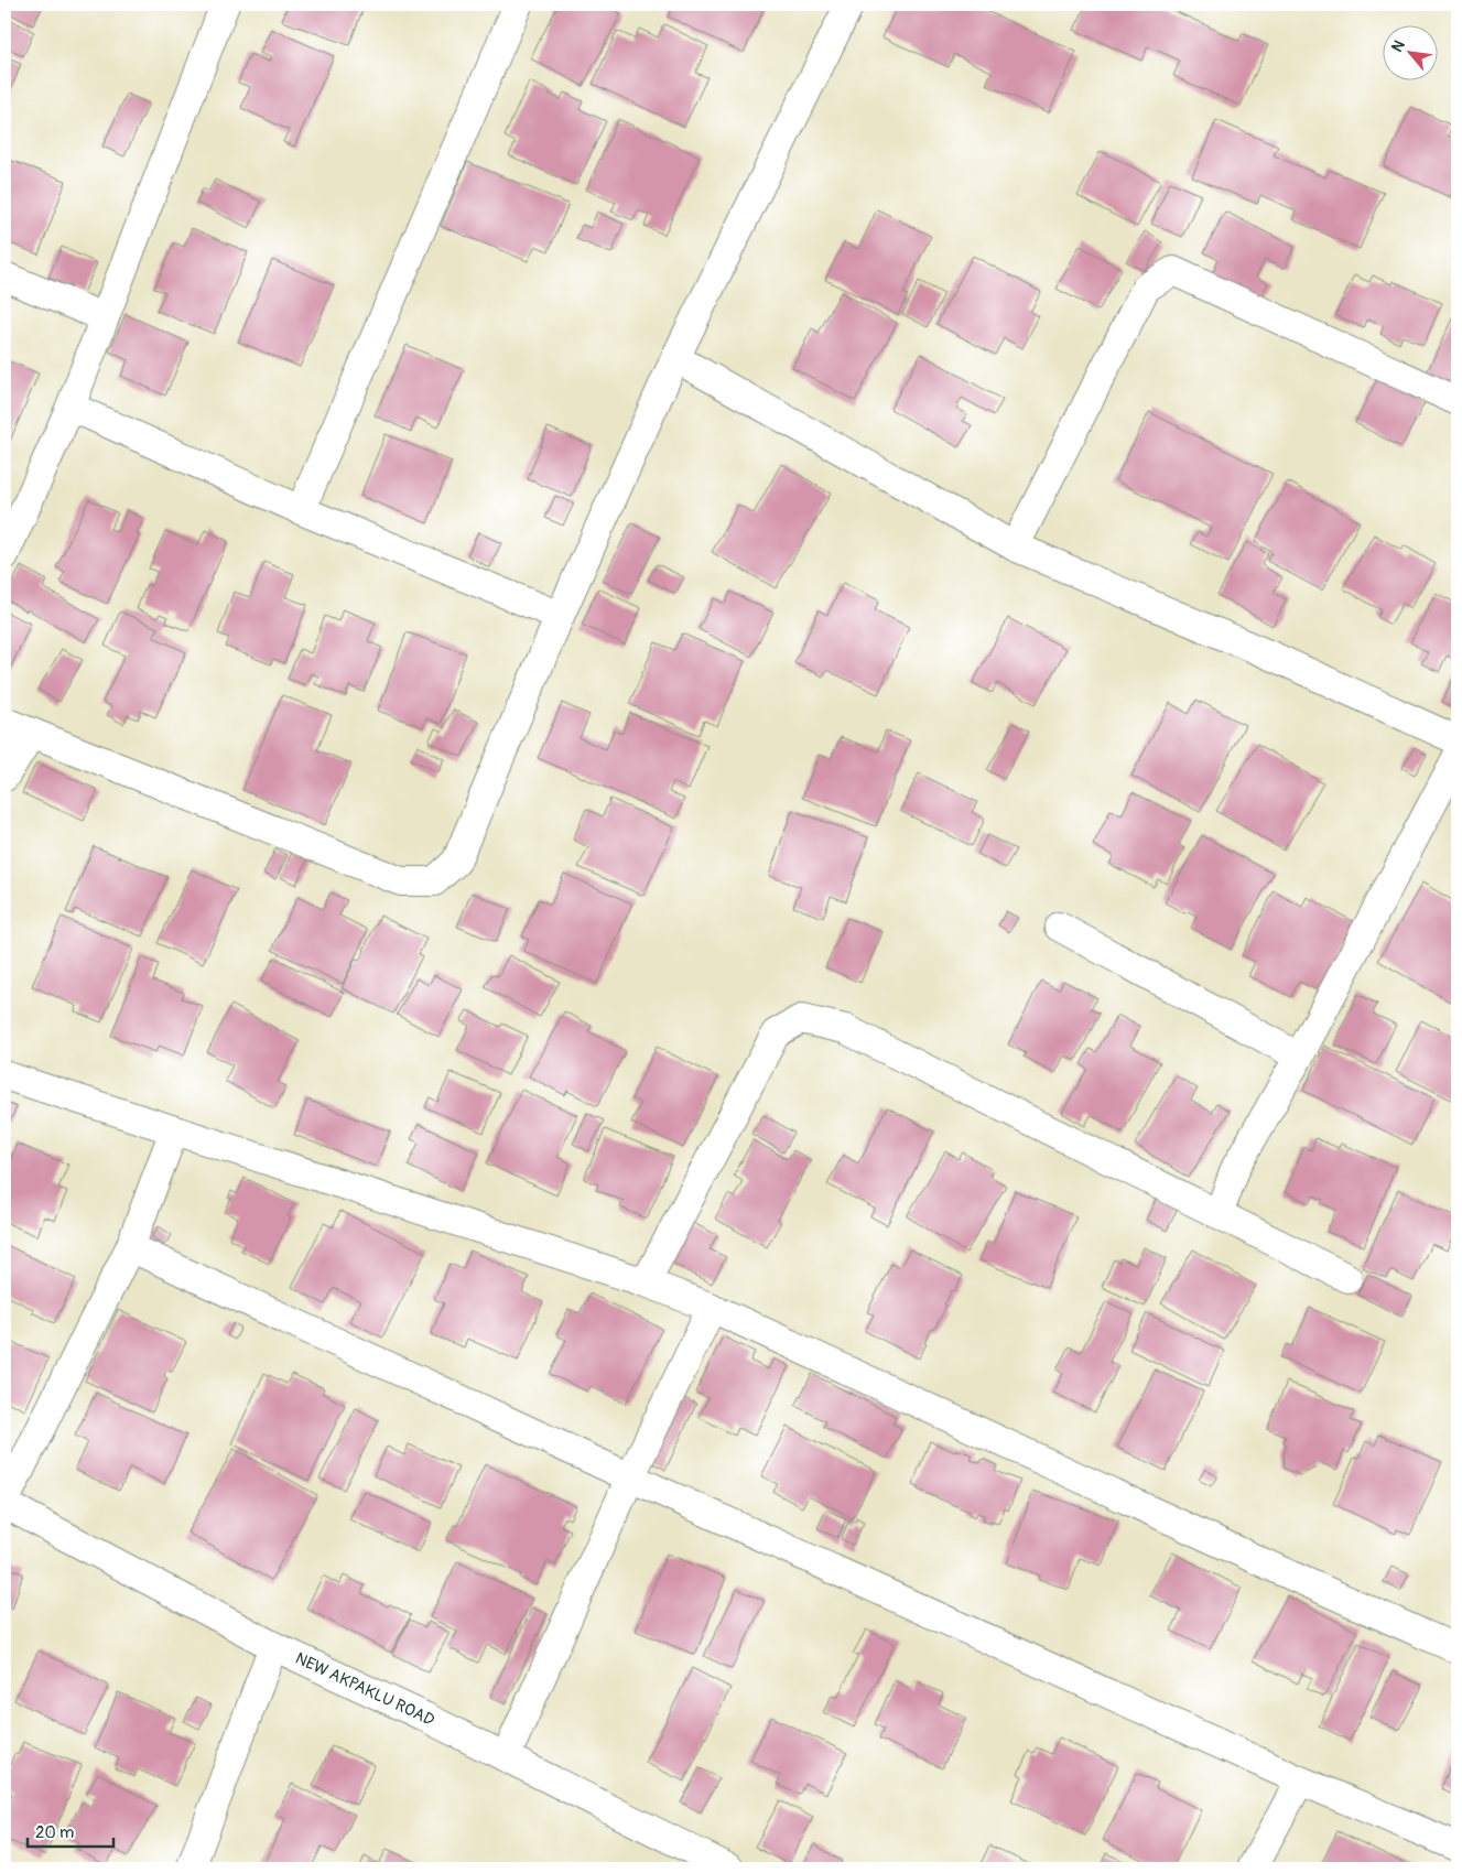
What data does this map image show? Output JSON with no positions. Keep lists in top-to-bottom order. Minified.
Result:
{"streets":{"street":["NEW AKPAKLU ROAD"]},"scale_bar":"20 m","north":"top left"}
